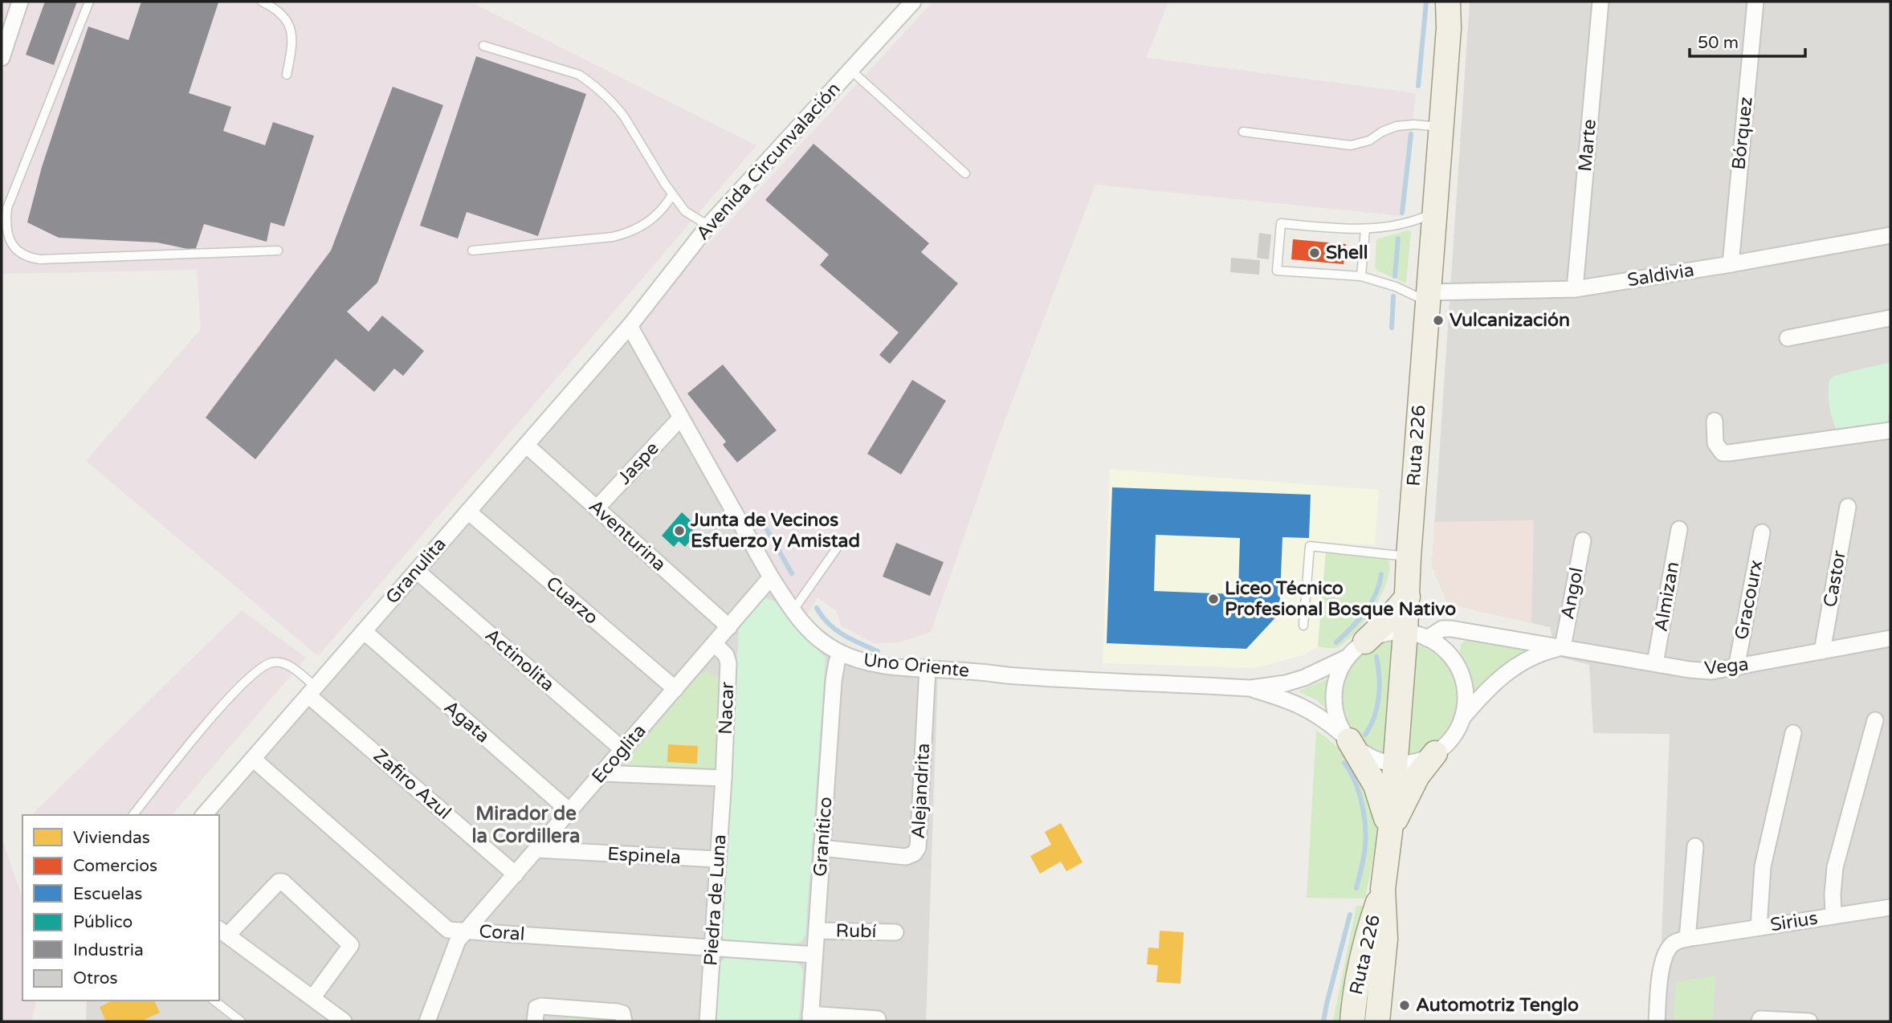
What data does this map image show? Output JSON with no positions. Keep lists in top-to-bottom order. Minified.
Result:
{"streets":{"main road":["Ruta 226"],"street":["Bórquez","Marte","Avenida Circunvalación","Saldivia","Jaspe","Aventurina","Granulita","Castor","Angol","Almizan","Gracourx","Cuarzo","Actinolita","Uno Oriente","Vega","Nacar","Agata","Ecoglita","Zafiro Azul","Alejandrita","Granítico","Espinela","Piedra de Luna","Sirius","Rubí","Coral"]},"crossings":[["Bórquez","Saldivia"],["Marte","Saldivia"],["Avenida Circunvalación","Granulita"],["Avenida Circunvalación","Uno Oriente"],["Saldivia","Ruta 226"],["Ruta 226","Uno Oriente"],["Ruta 226","Vega"],["Jaspe","Aventurina"],["Jaspe","Uno Oriente"],["Aventurina","Granulita"],["Aventurina","Ecoglita"],["Granulita","Cuarzo"],["Granulita","Actinolita"],["Granulita","Uno Oriente"],["Granulita","Agata"],["Granulita","Zafiro Azul"],["Granulita","Coral"],["Castor","Vega"],["Angol","Vega"],["Almizan","Vega"],["Gracourx","Vega"],["Cuarzo","Ecoglita"],["Actinolita","Ecoglita"],["Uno Oriente","Ecoglita"],["Uno Oriente","Alejandrita"],["Uno Oriente","Granítico"],["Nacar","Ecoglita"],["Nacar","Piedra de Luna"],["Agata","Ecoglita"],["Ecoglita","Zafiro Azul"],["Ecoglita","Espinela"],["Ecoglita","Coral"],["Alejandrita","Granítico"],["Granítico","Rubí"],["Granítico","Coral"],["Espinela","Piedra de Luna"],["Piedra de Luna","Coral"]],"districts":["Mirador de la Cordillera"],"places":["Shell","Vulcanización","Junta de Vecinos Esfuerzo y Amistad","Liceo Técnico Profesional Bosque Nativo","Automotriz Tenglo"],"legend":["Viviendas","Comercios","Escuelas","Público","Industria","Otros"],"scale_bar":"50 m"}
